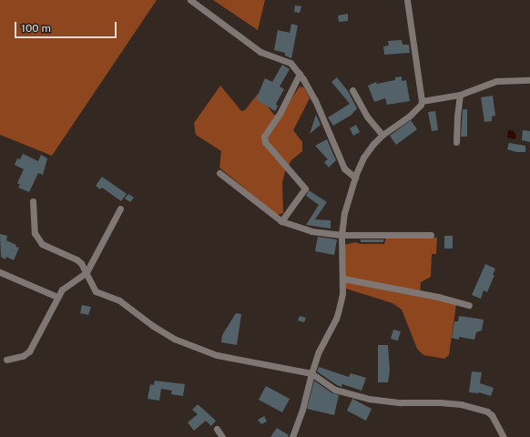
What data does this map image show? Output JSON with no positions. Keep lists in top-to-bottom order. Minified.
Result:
{"scale_bar":"100 m"}
